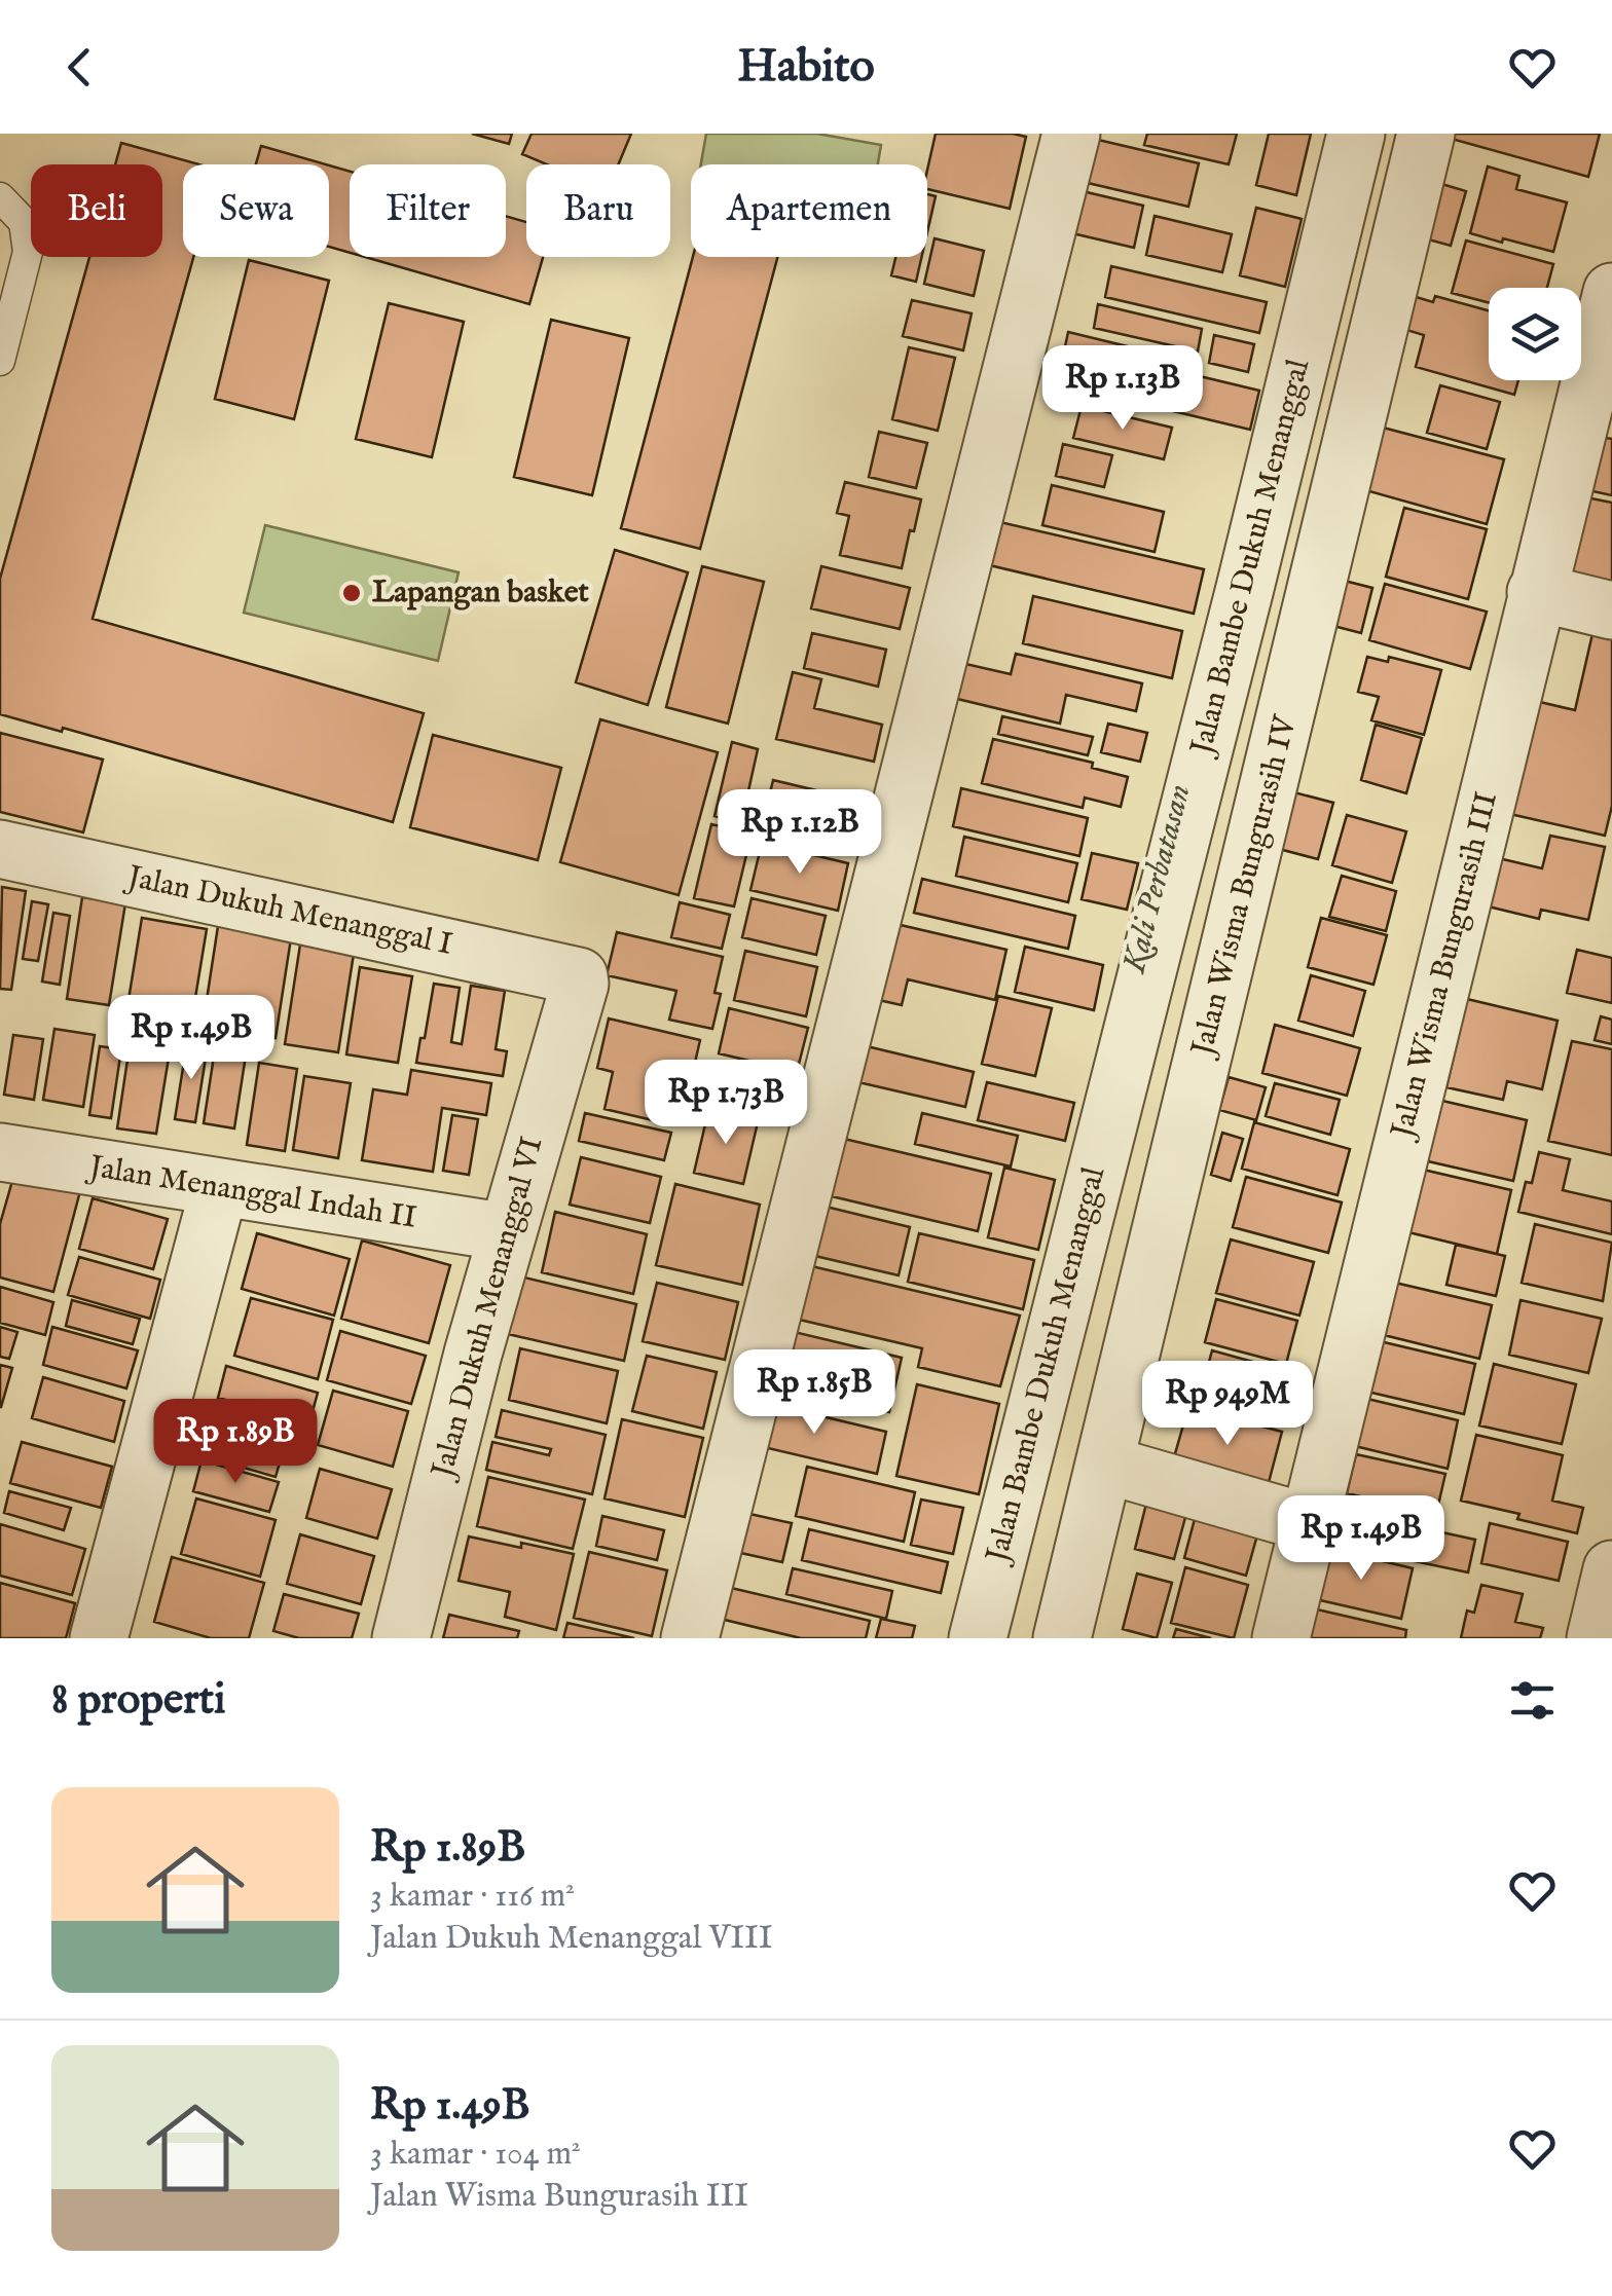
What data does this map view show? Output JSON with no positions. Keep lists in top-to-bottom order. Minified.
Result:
{"streets":{"street":["Jalan Bambe Dukuh Menanggal","Jalan Wisma Bungurasih IV","Jalan Dukuh Menanggal I","Jalan Wisma Bungurasih III","Jalan Menanggal Indah II","Jalan Dukuh Menanggal VI"]},"crossings":[["Jalan Dukuh Menanggal I","Jalan Dukuh Menanggal VI"],["Jalan Menanggal Indah II","Jalan Dukuh Menanggal VI"]],"water":["Kali Perbatasan"],"places":["Lapangan basket"],"page":{"header":"Habito","chip":["Beli","Sewa","Filter","Baru","Apartemen"],"price":["Rp 1.13B","Rp 1.12B","Rp 1.49B","Rp 1.73B","Rp 1.85B","Rp 949M","Rp 1.89B","Rp 1.49B"],"heading":"8 properti","list":[{"name":"Rp 1.89B","note":"3 kamar · 116 m² · Jalan Dukuh Menanggal VIII"},{"name":"Rp 1.49B","note":"3 kamar · 104 m² · Jalan Wisma Bungurasih III"}]}}
